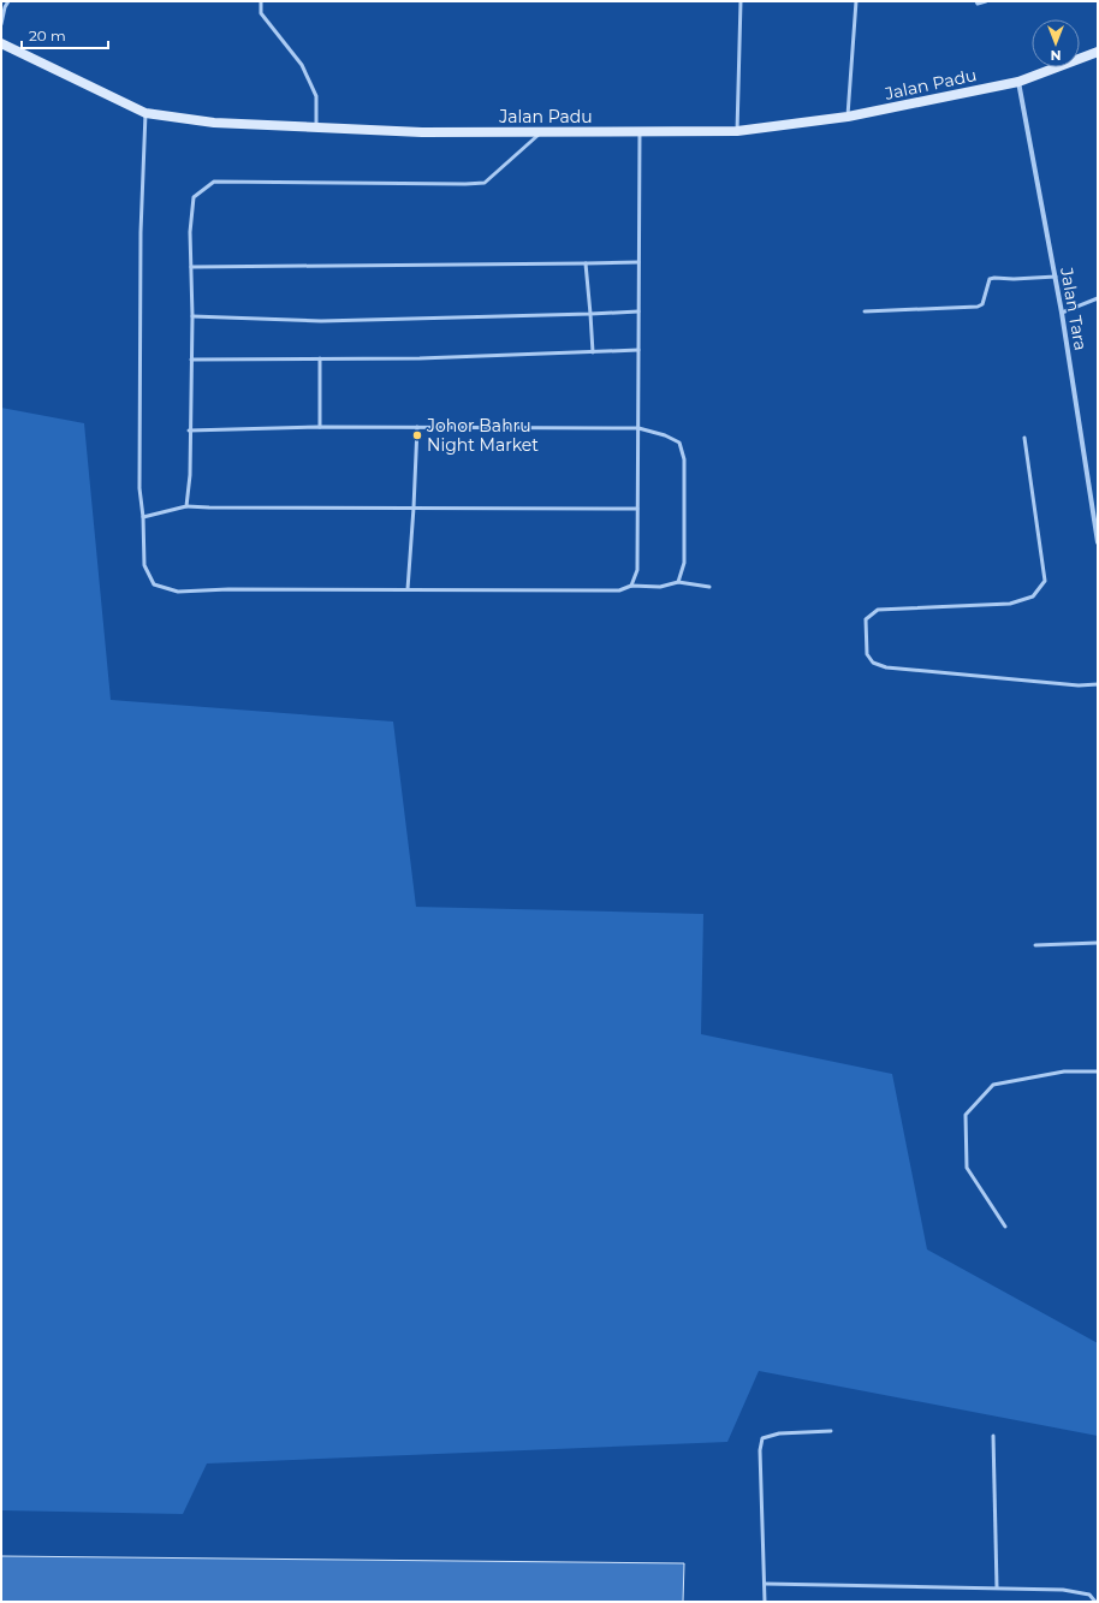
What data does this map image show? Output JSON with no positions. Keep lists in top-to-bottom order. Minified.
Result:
{"streets":{"street":["Jalan Padu","Jalan Tara"]},"crossings":[["Jalan Padu","Jalan Tara"]],"places":["Johor Bahru Night Market"],"scale_bar":"20 m","north":"bottom"}
